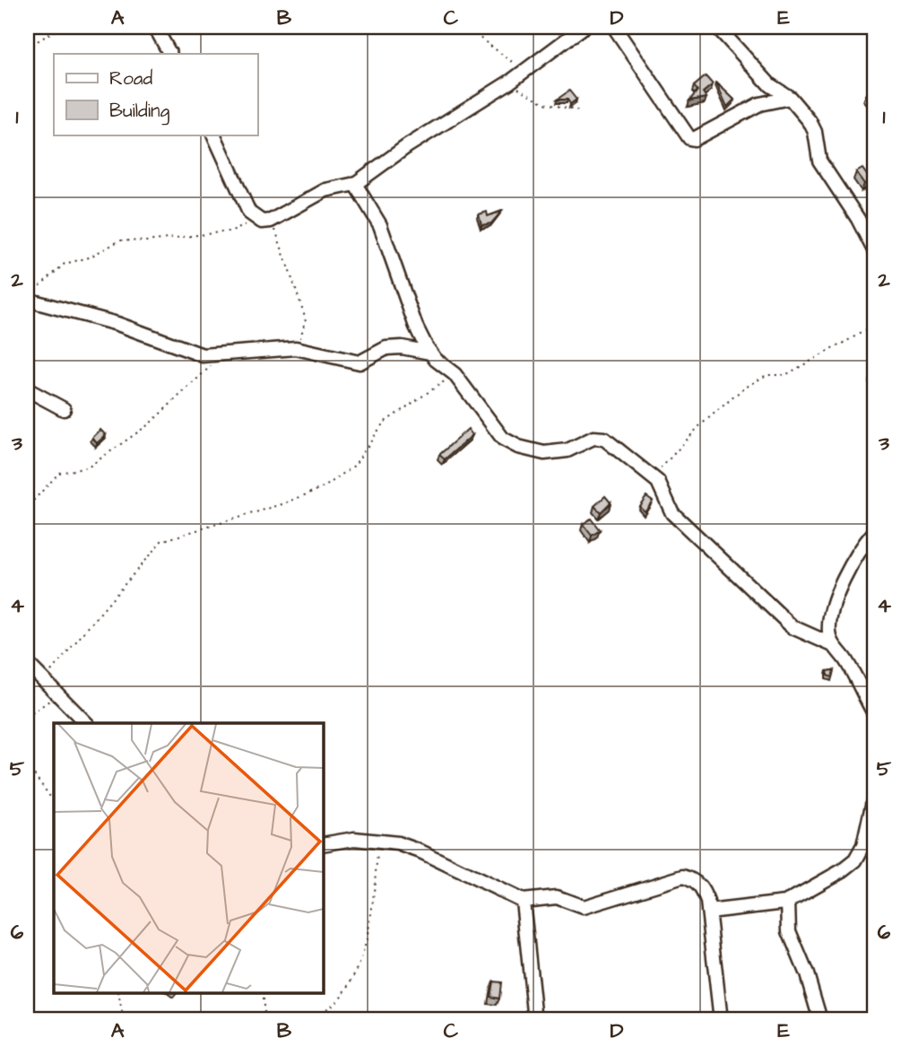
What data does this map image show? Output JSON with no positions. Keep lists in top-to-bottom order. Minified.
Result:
{"legend":["Road","Building"],"grid":{"columns":["A","B","C","D","E"],"rows":["1","2","3","4","5","6"]}}
